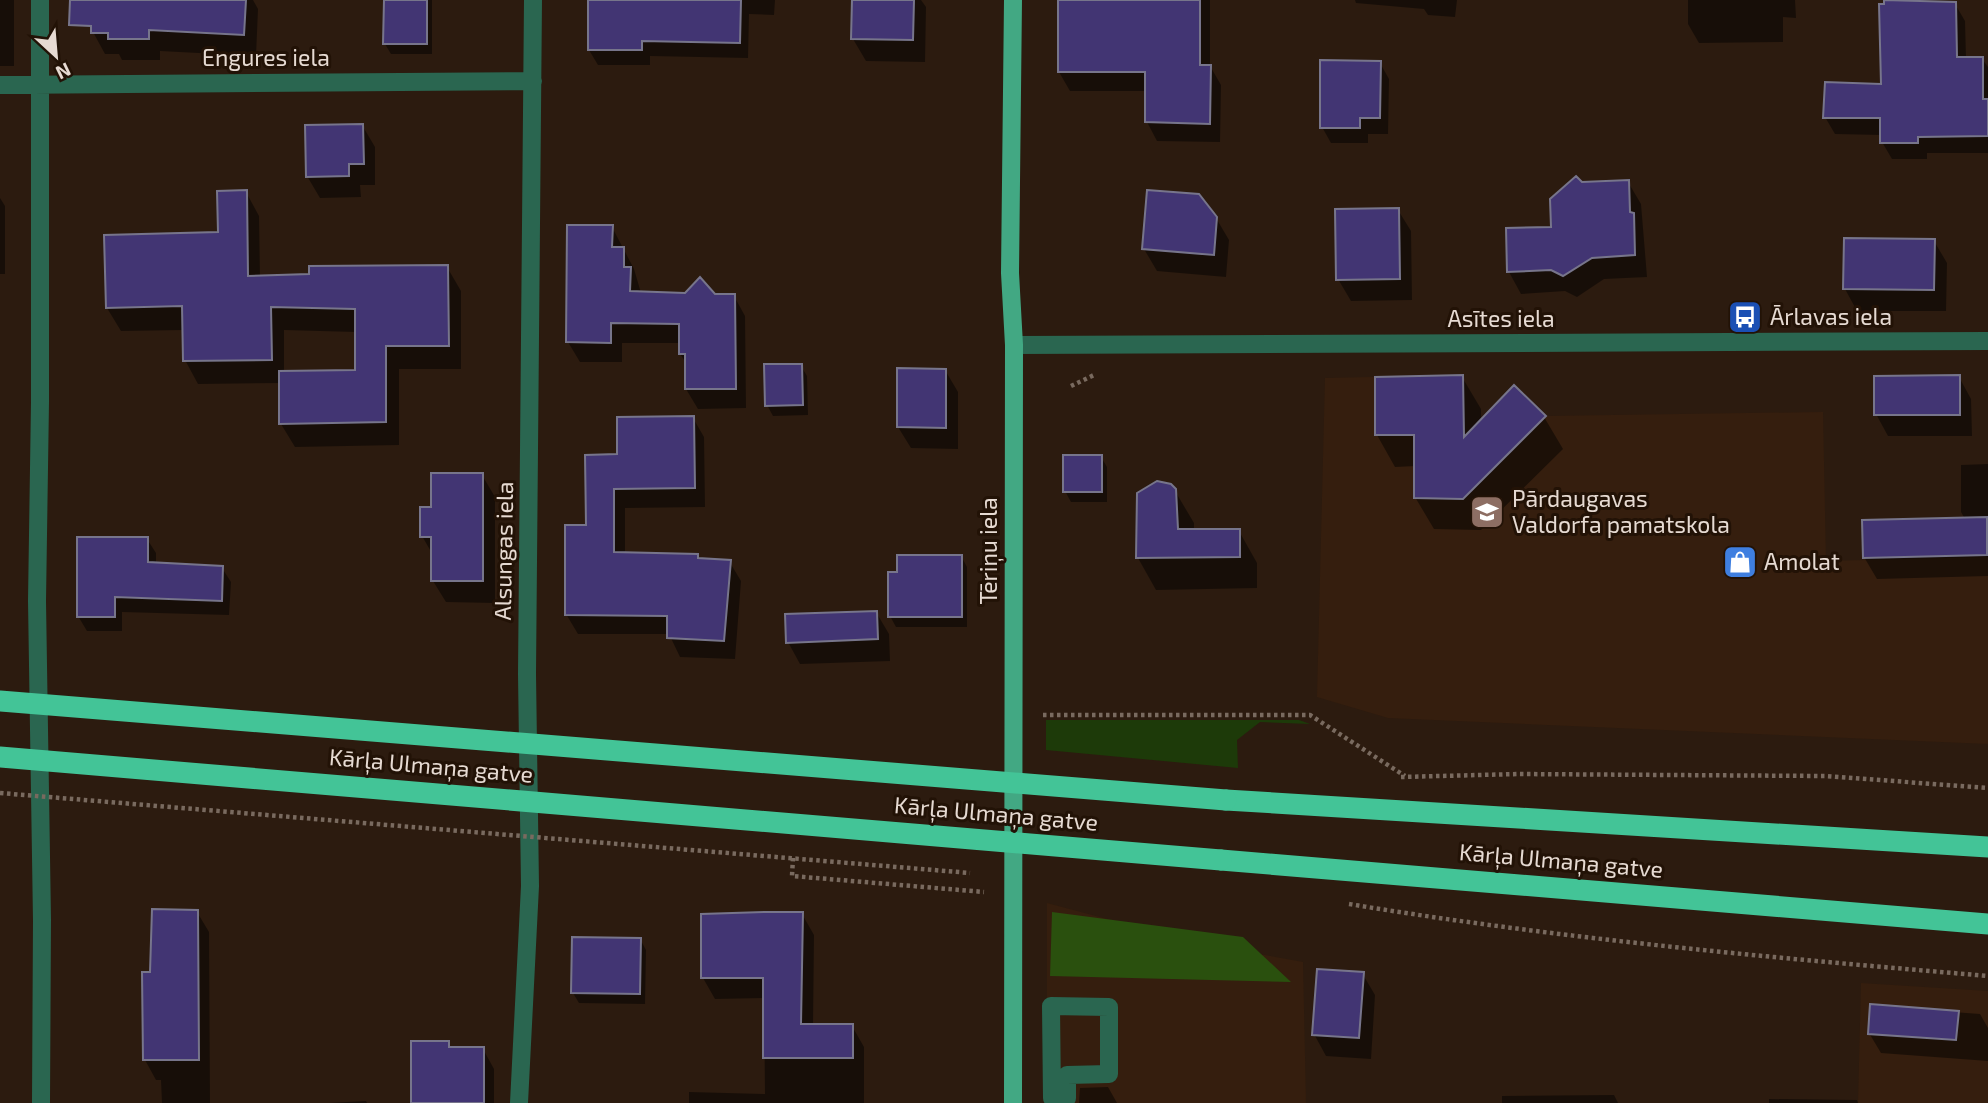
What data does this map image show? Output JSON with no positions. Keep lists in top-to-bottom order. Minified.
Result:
{"streets":{"highway":["Kārļa Ulmaņa gatve"],"main road":["Tēriņu iela"],"street":["Engures iela","Asītes iela","Alsungas iela"]},"crossings":[["Engures iela","Alsungas iela"],["Asītes iela","Tēriņu iela"]],"places":{"bus stop":["Ārlavas iela"],"school or university":["Pārdaugavas Valdorfa pamatskola"],"shop":["Amolat"]},"north":"bottom right"}
